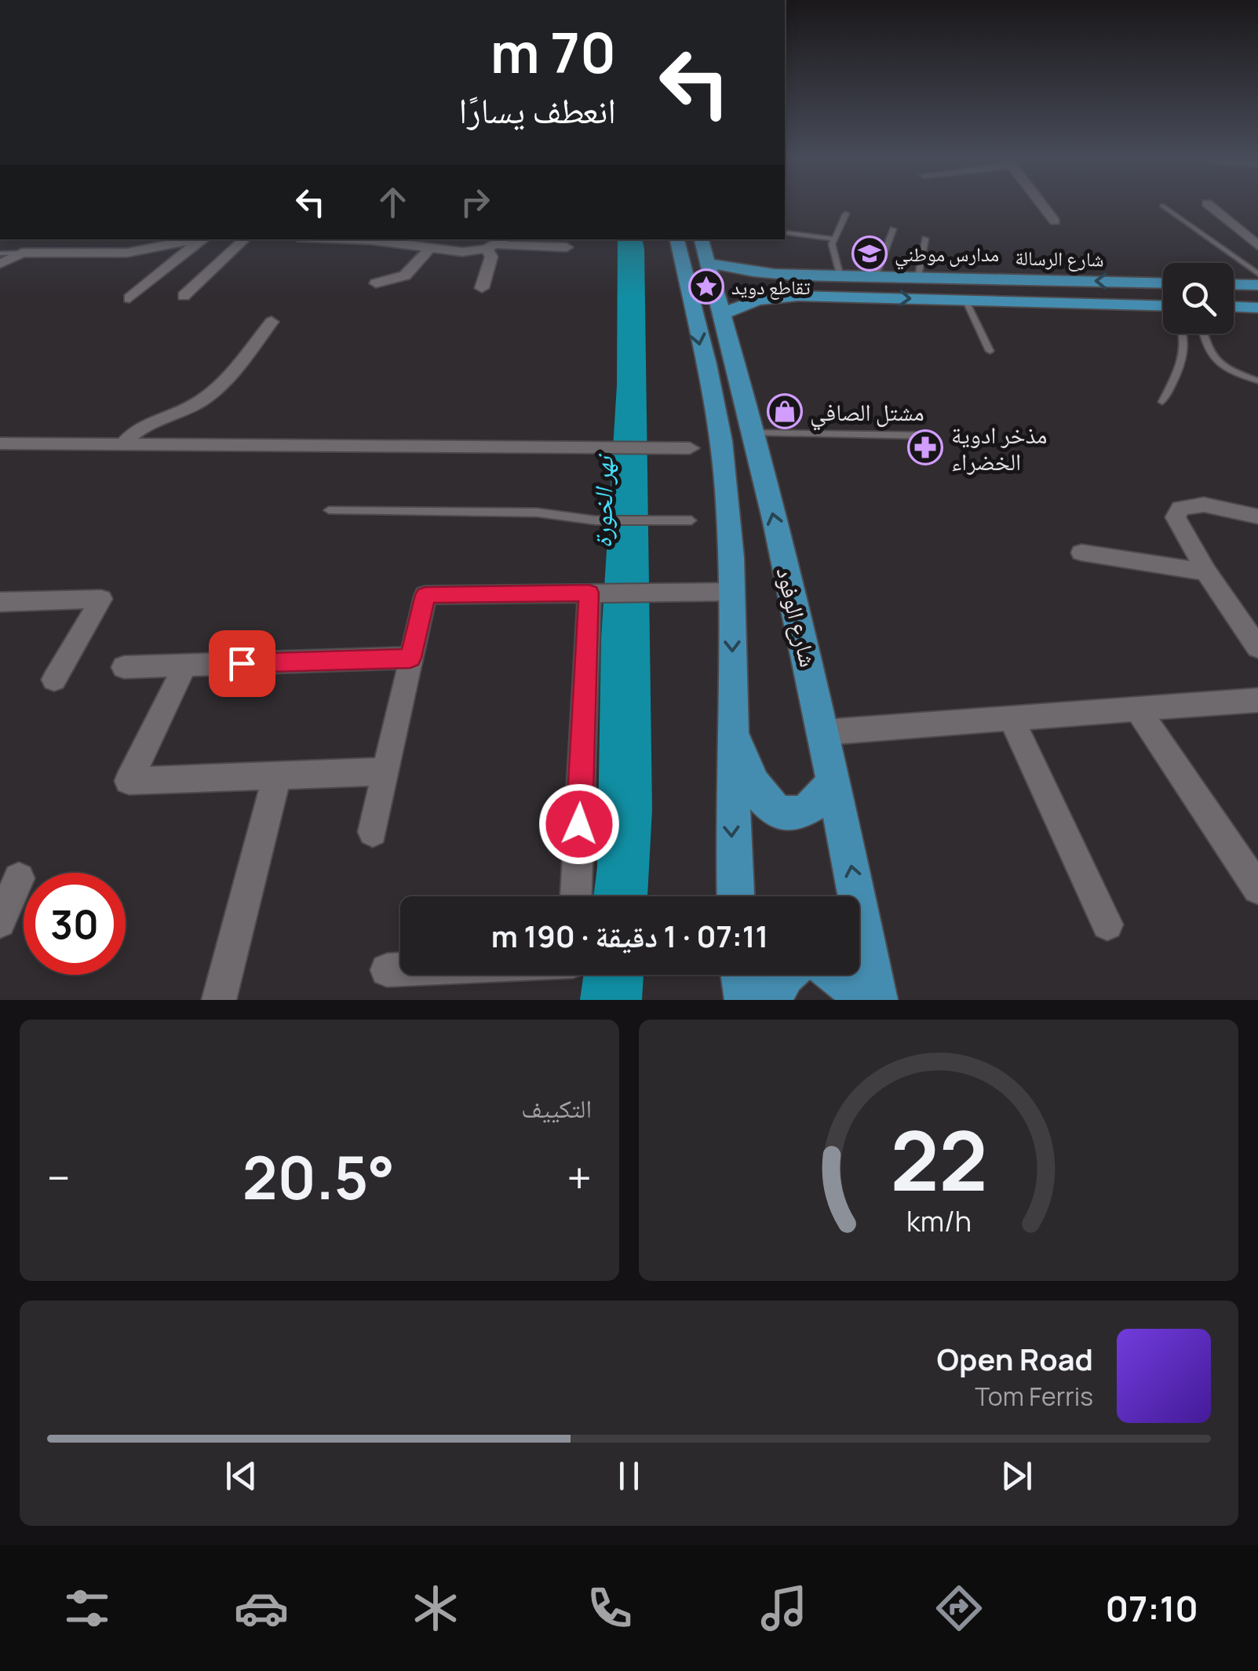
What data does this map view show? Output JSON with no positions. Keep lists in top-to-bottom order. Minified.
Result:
{"streets":{"main road":["شارع الرسالة","شارع الوفود"]},"crossings":[["شارع الرسالة","شارع الوفود"]],"water":["نهر الخورة"],"places":{"school or university":["مدارس موطني"],"place":["تقاطع دويد"],"shop":["مشتل الصافي"],"pharmacy":["مذخر ادوية الخضراء"]},"page":{"turn":["70 m","انعطف يسارًا"],"limit":"30","trip":"07:11 · 1 دقيقة · 190 m","tile":"التكييف","heat":["−","20.5°","+"],"song":["Open Road","Tom Ferris"],"tabs":"07:10","gauge":["22","km/h"]}}
